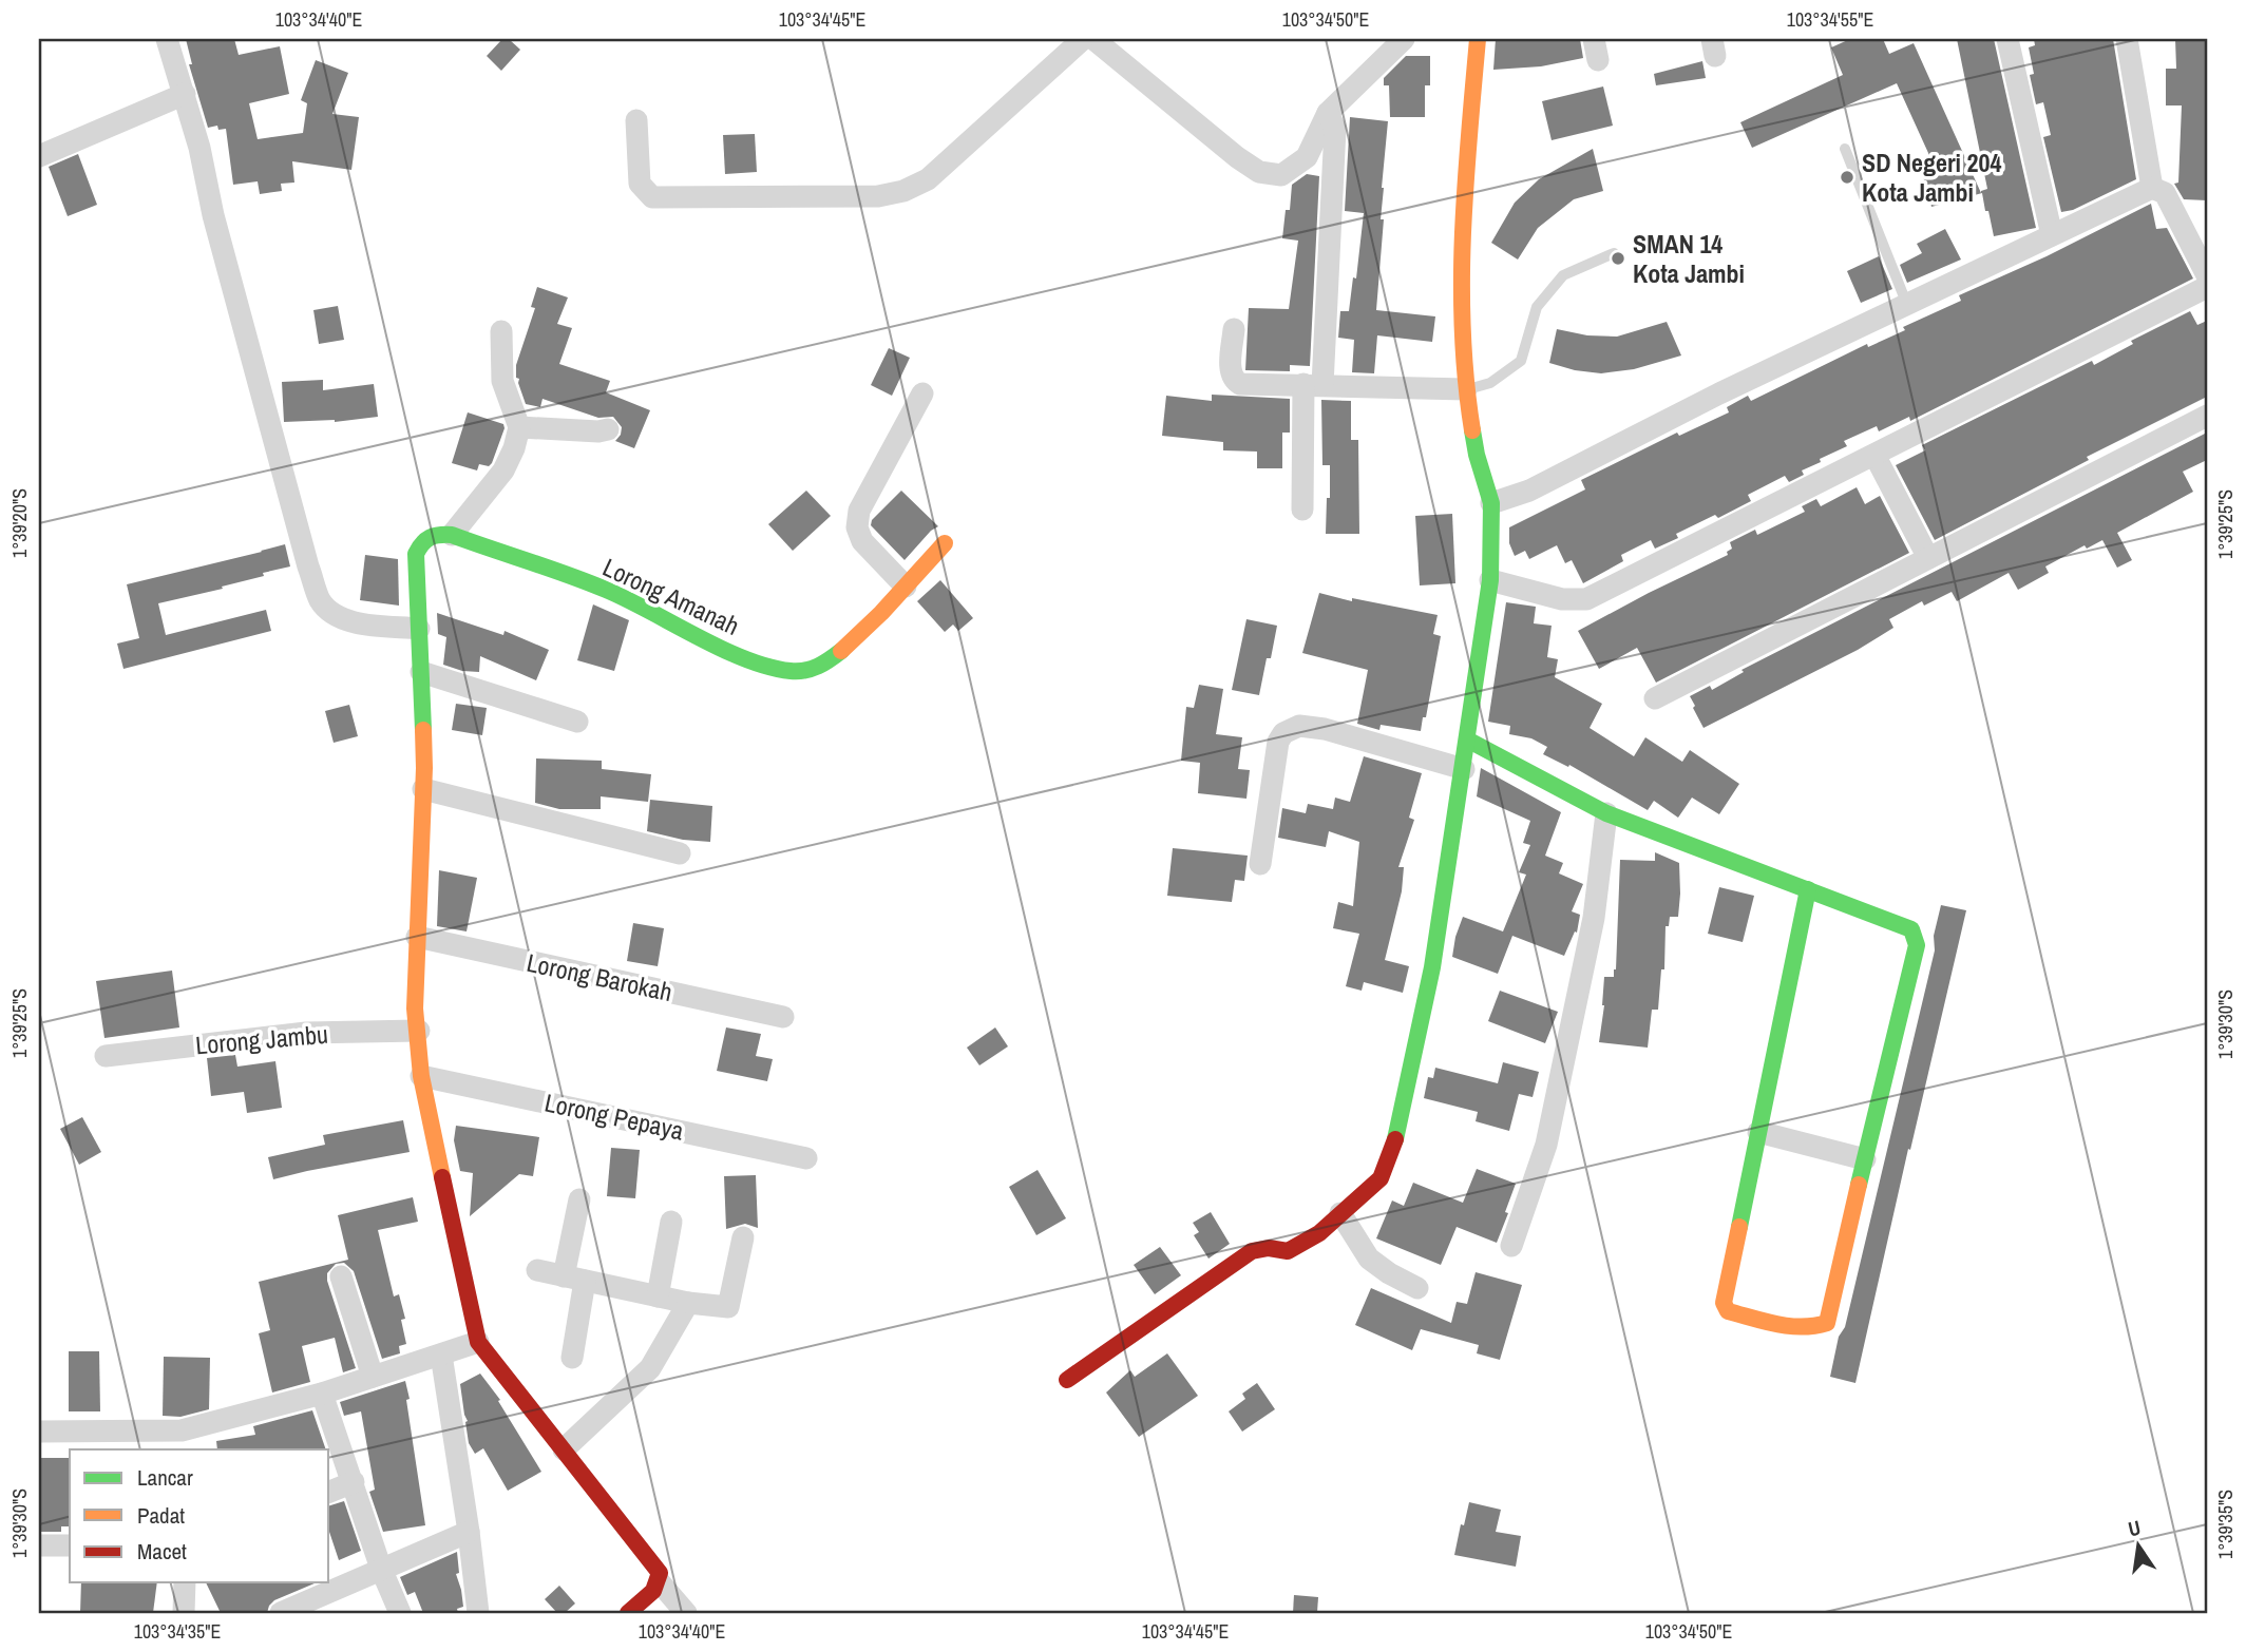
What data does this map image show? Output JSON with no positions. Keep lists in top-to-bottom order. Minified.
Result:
{"streets":{"street":["Lorong Amanah","Lorong Barokah","Lorong Jambu","Lorong Pepaya"]},"places":["SD Negeri 204 Kota Jambi","SMAN 14 Kota Jambi"],"legend":["Lancar","Padat","Macet"],"north":"top","coordinates":["103°34'40\"E","103°34'45\"E","103°34'50\"E","103°34'55\"E","1°39'20\"S","1°39'25\"S","1°39'30\"S","1°39'35\"S","103°34'35\"E"]}
